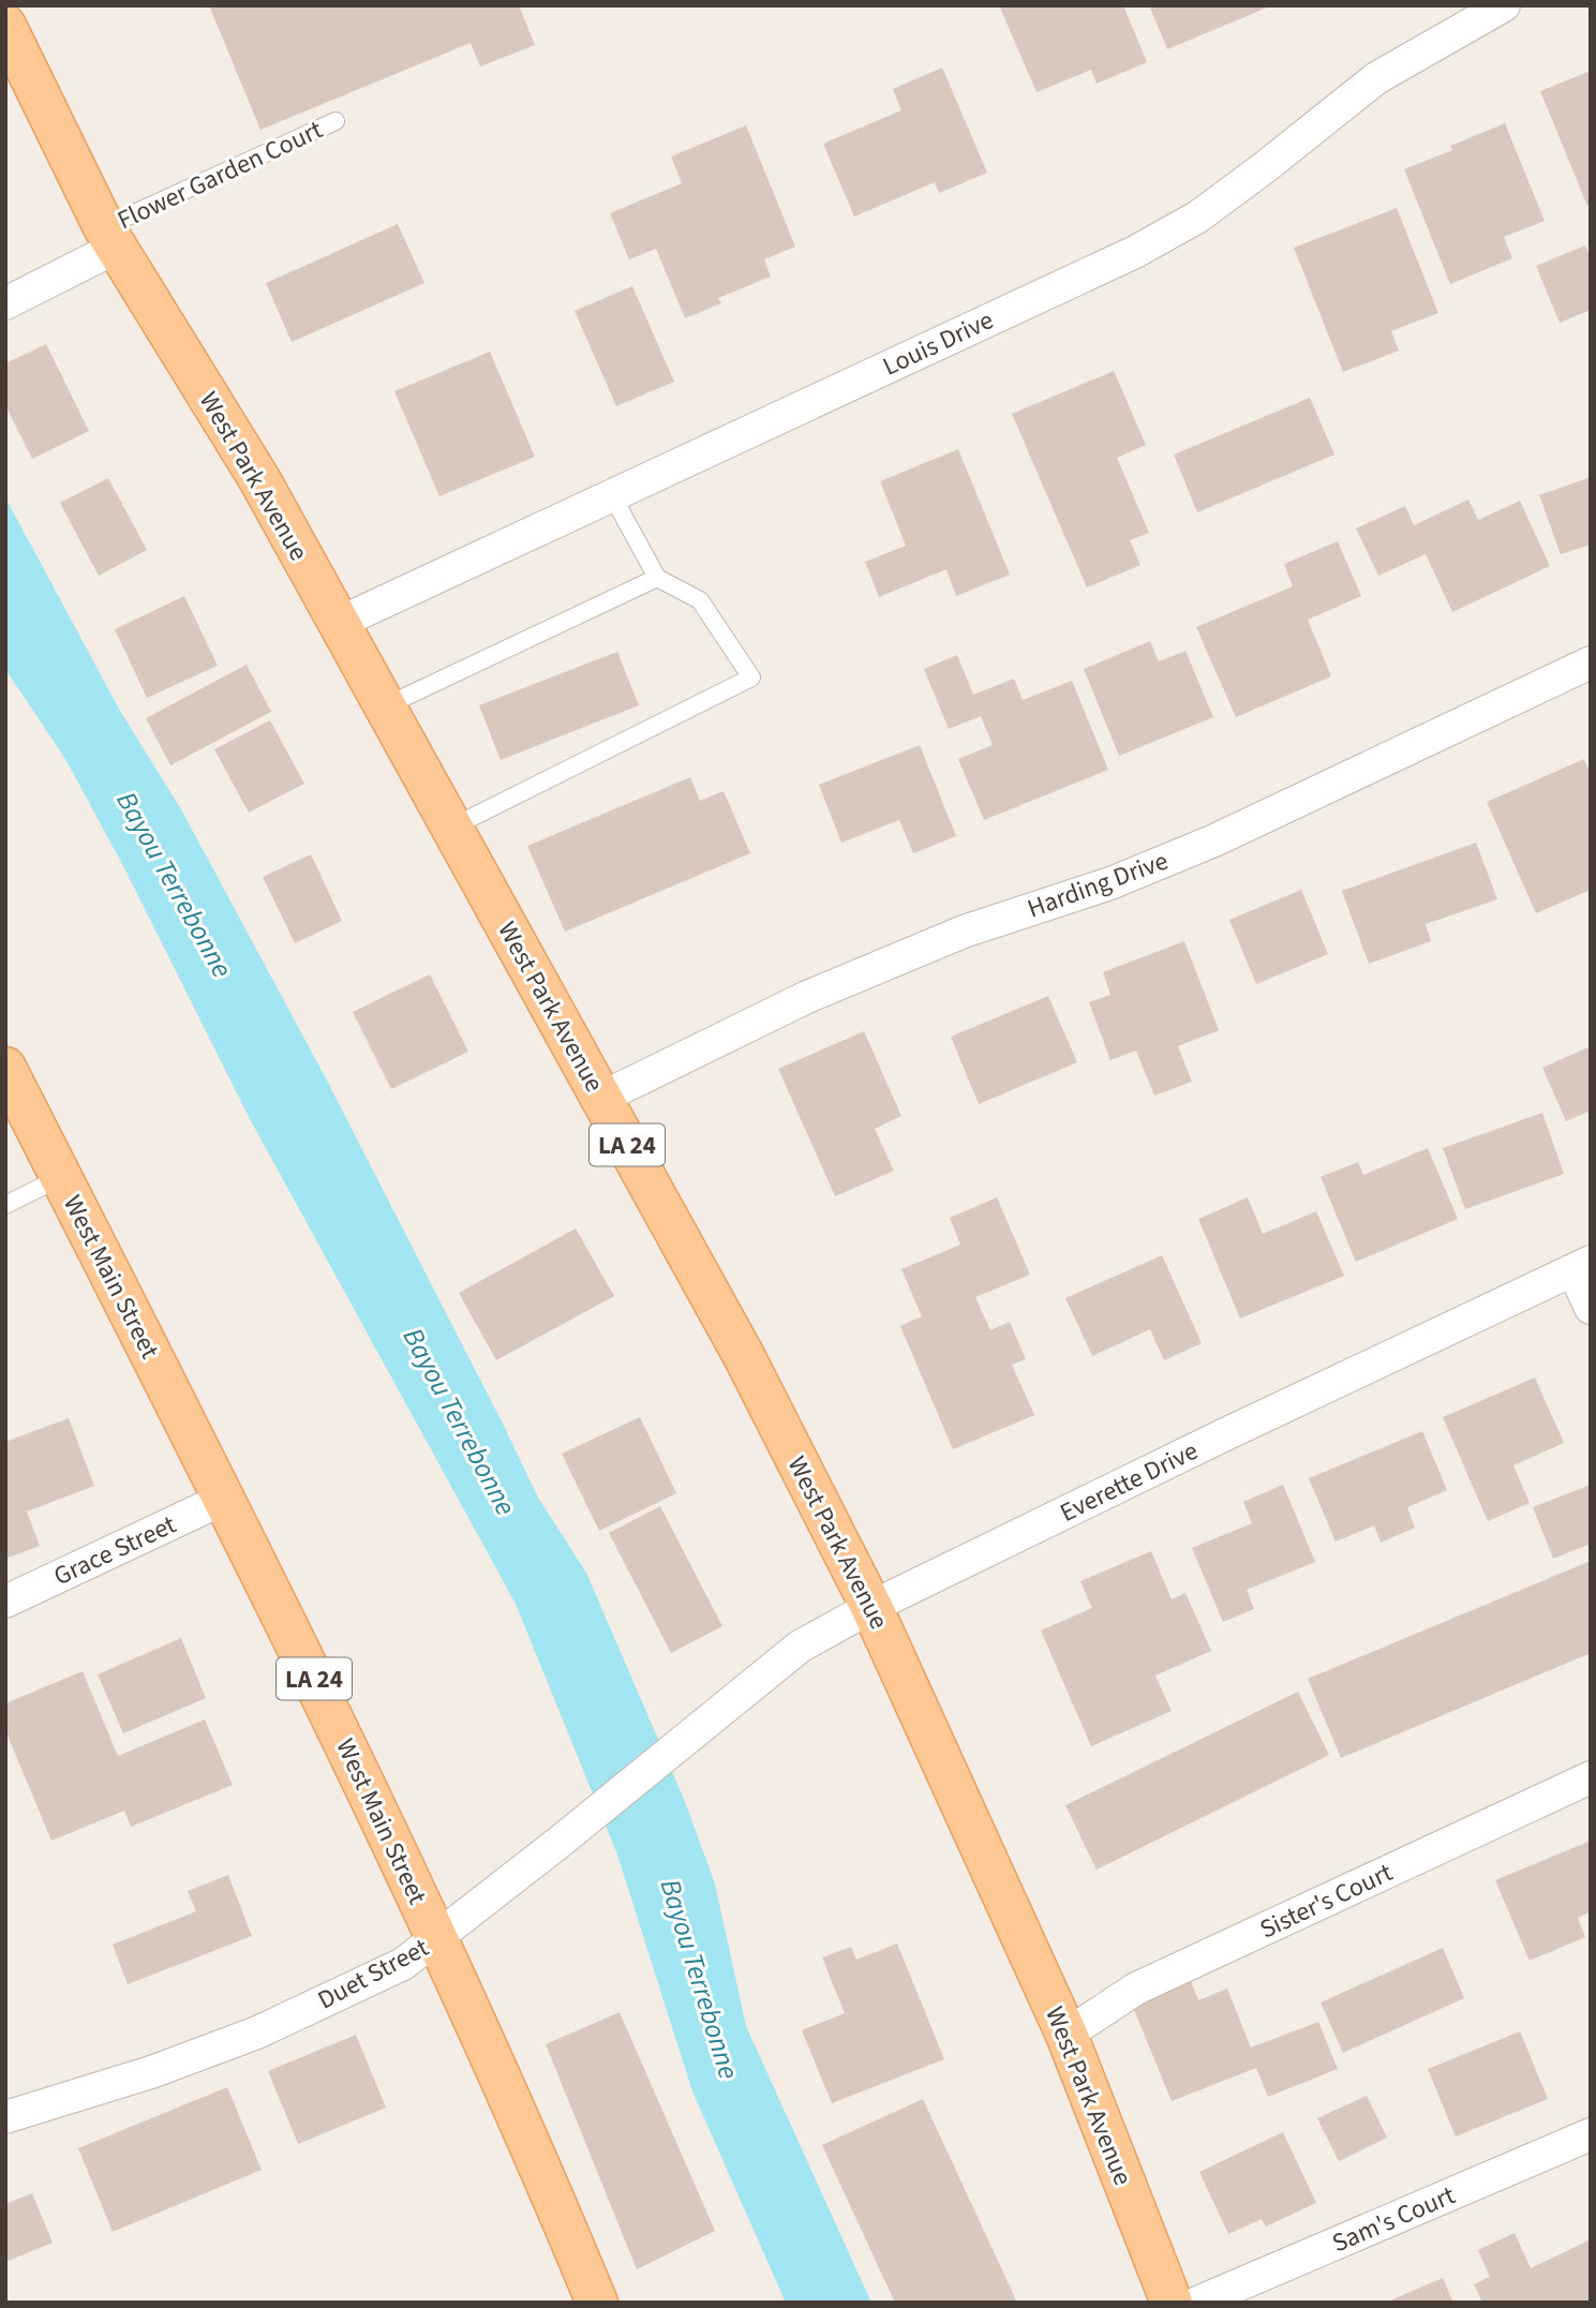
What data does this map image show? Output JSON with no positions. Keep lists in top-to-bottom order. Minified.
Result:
{"streets":{"main road":["West Park Avenue","LA 24","West Main Street"],"street":["Louis Drive","Harding Drive","Everette Drive","Grace Street","Sister's Court","Duet Street","Sam's Court"],"lane":["Flower Garden Court"]},"crossings":[["Flower Garden Court","West Park Avenue"],["Louis Drive","West Park Avenue"],["West Park Avenue","Harding Drive"],["West Park Avenue","Everette Drive"],["West Park Avenue","Sister's Court"],["West Main Street","Grace Street"],["West Main Street","Duet Street"],["Everette Drive","Duet Street"]],"water":["Bayou Terrebonne"]}
